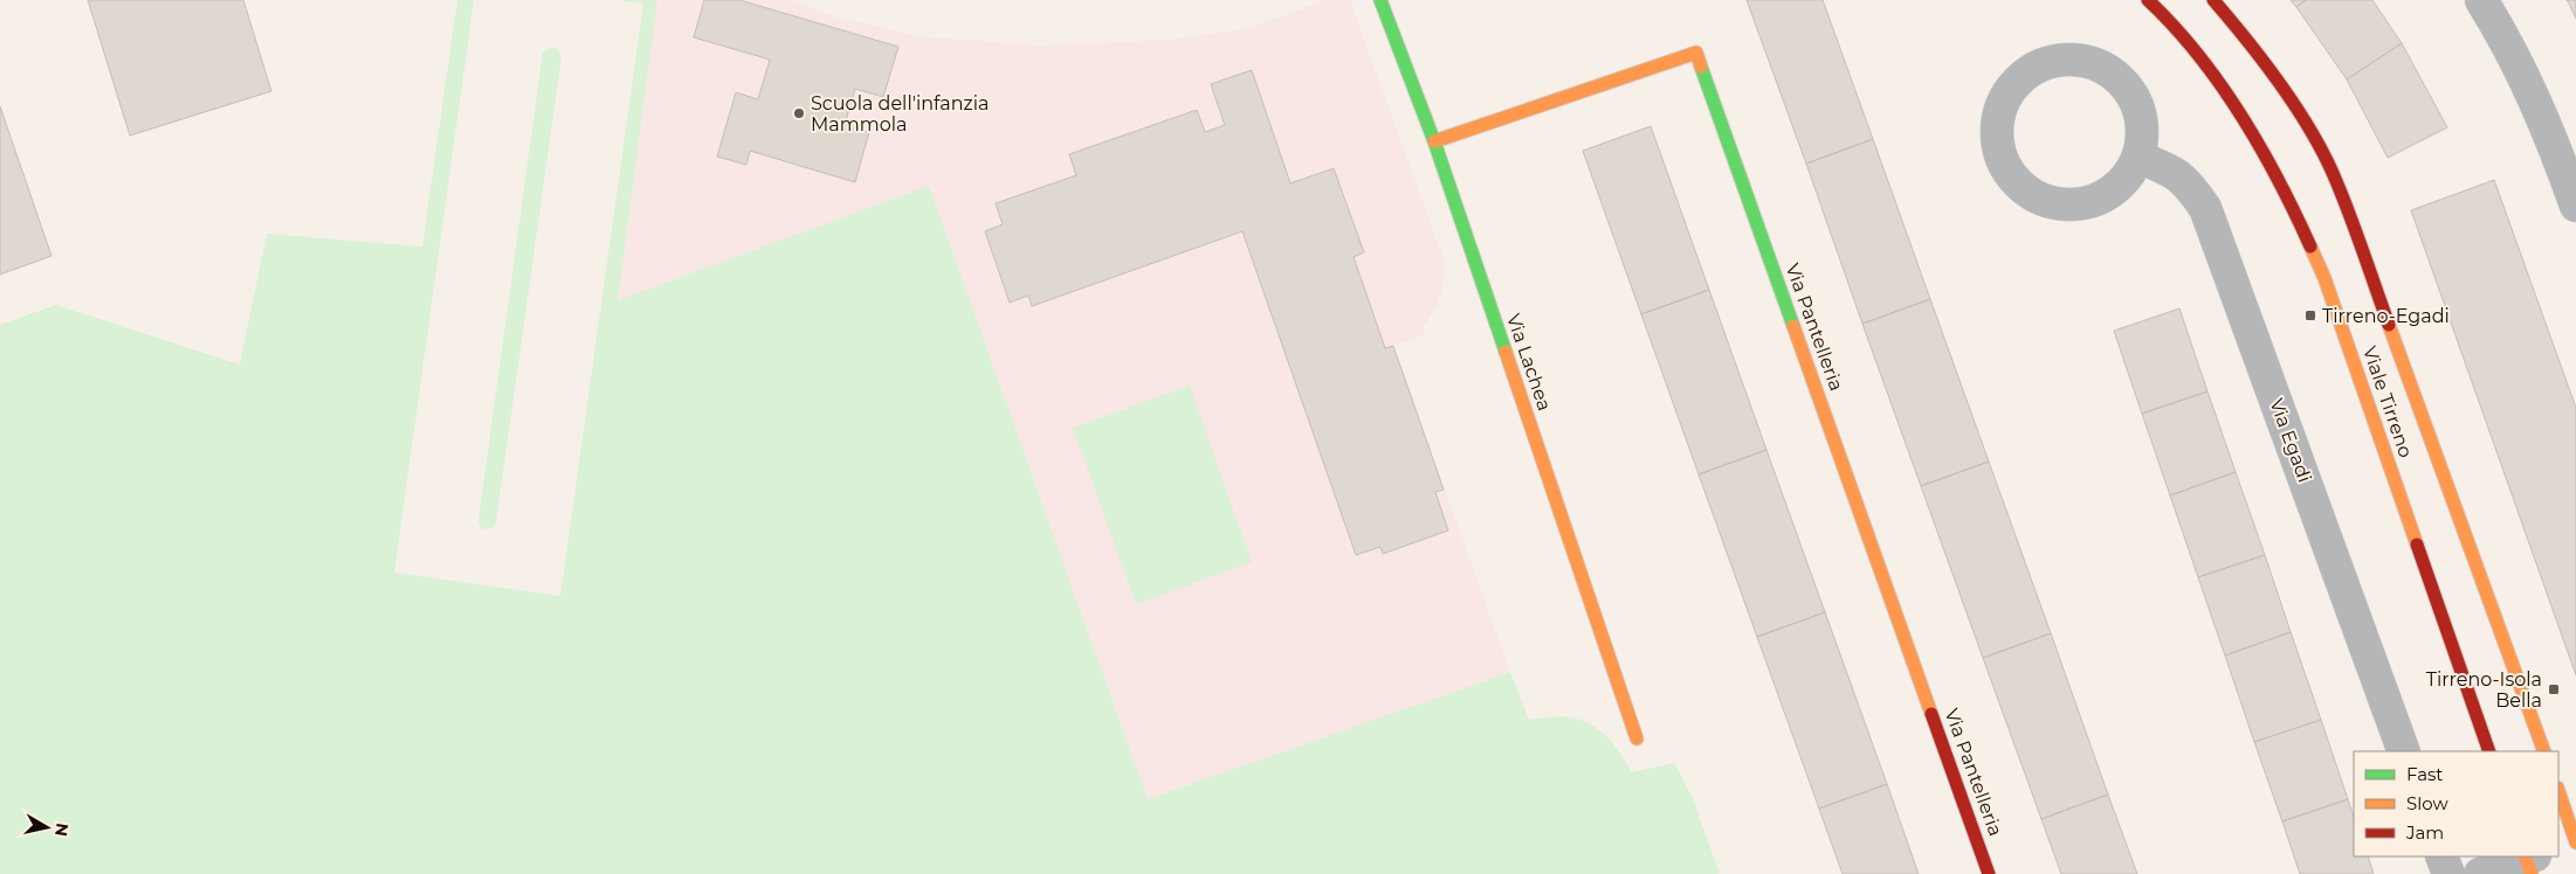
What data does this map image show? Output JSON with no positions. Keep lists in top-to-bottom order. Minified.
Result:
{"streets":{"street":["Via Pantelleria","Via Lachea","Viale Tirreno","Via Egadi"]},"crossings":[["Via Pantelleria","Via Lachea"]],"places":{"other":["Scuola dell'infanzia Mammola"],"transit":["Tirreno-Egadi","Tirreno-Isola Bella"]},"legend":["Fast","Slow","Jam"],"north":"right"}
